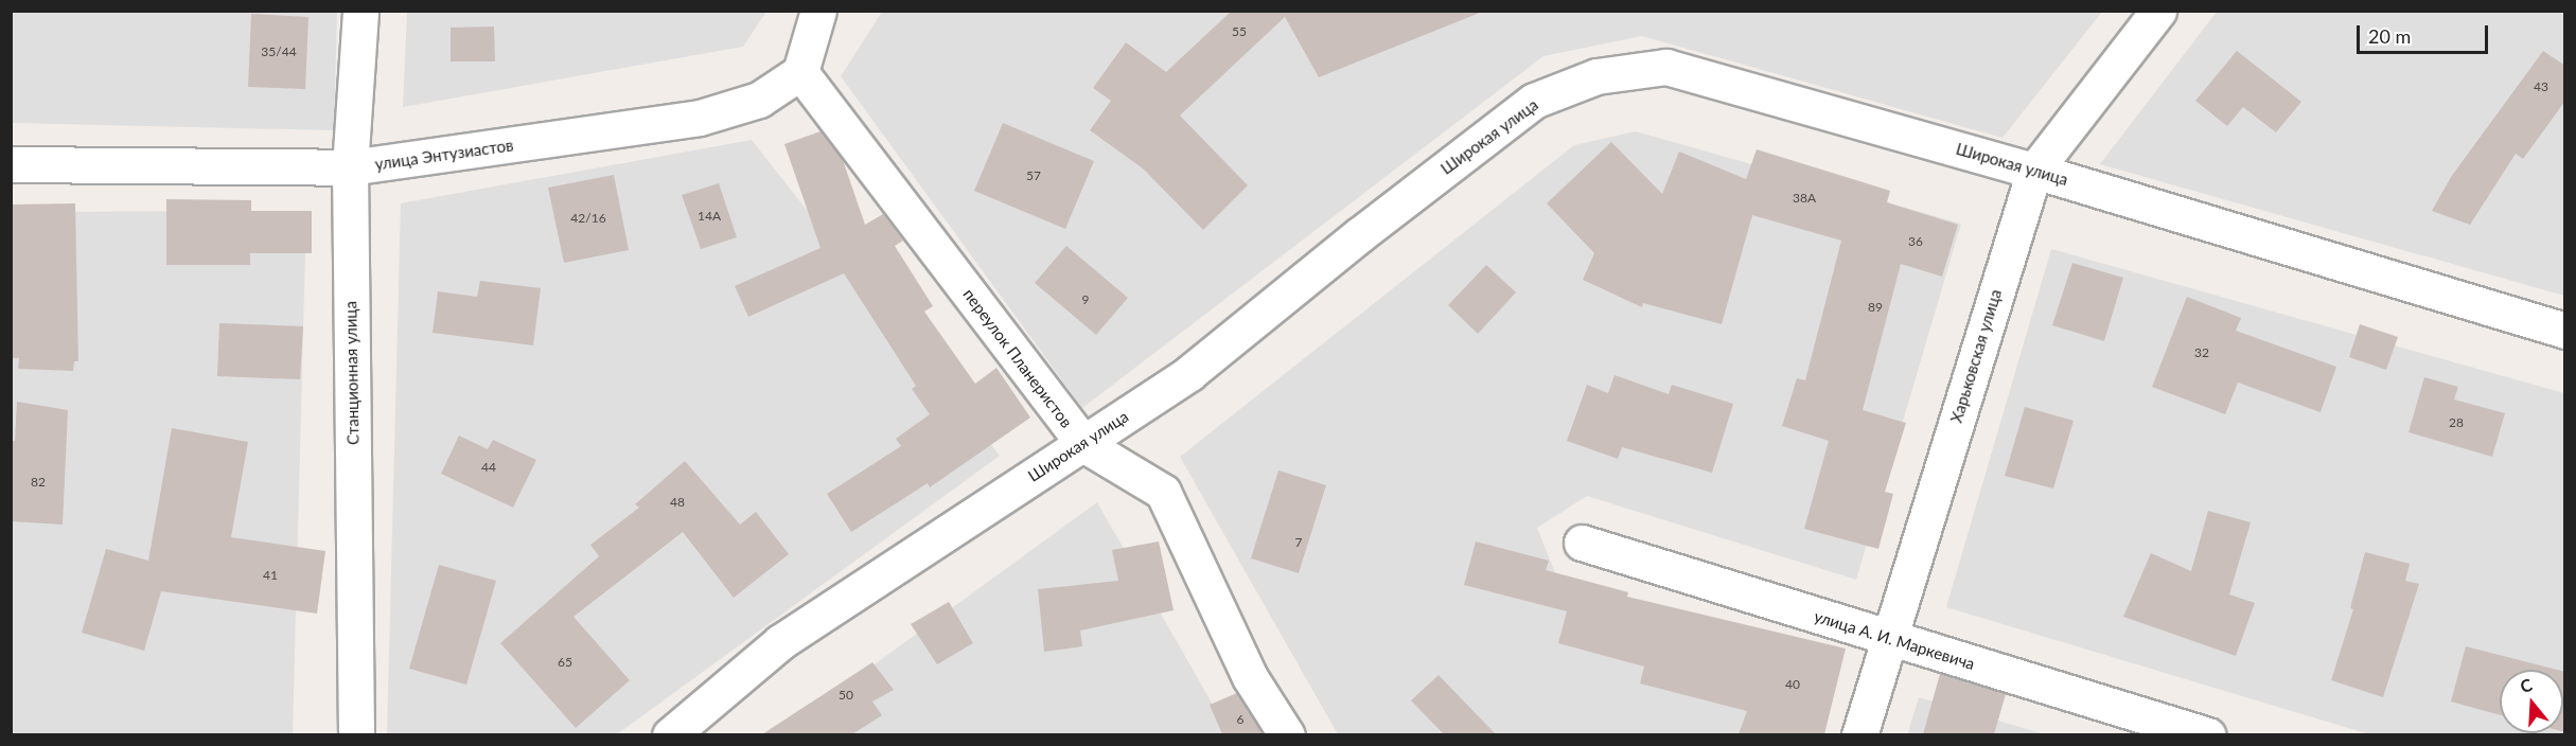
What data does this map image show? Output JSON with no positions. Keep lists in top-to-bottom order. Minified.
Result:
{"streets":{"street":["Широкая улица","улица Энтузиастов","Харьковская улица","переулок Планеристов","Станционная улица","улица А. И. Маркевича"]},"crossings":[["Широкая улица","Харьковская улица"],["Широкая улица","переулок Планеристов"],["улица Энтузиастов","переулок Планеристов"],["улица Энтузиастов","Станционная улица"],["Харьковская улица","улица А. И. Маркевича"]],"house_numbers":["55","35/44","43","57","38А","14А","42/16","36","9","89","32","28","44","82","48","7","41","65","40","50","6"],"scale_bar":"20 m","north":"top"}
